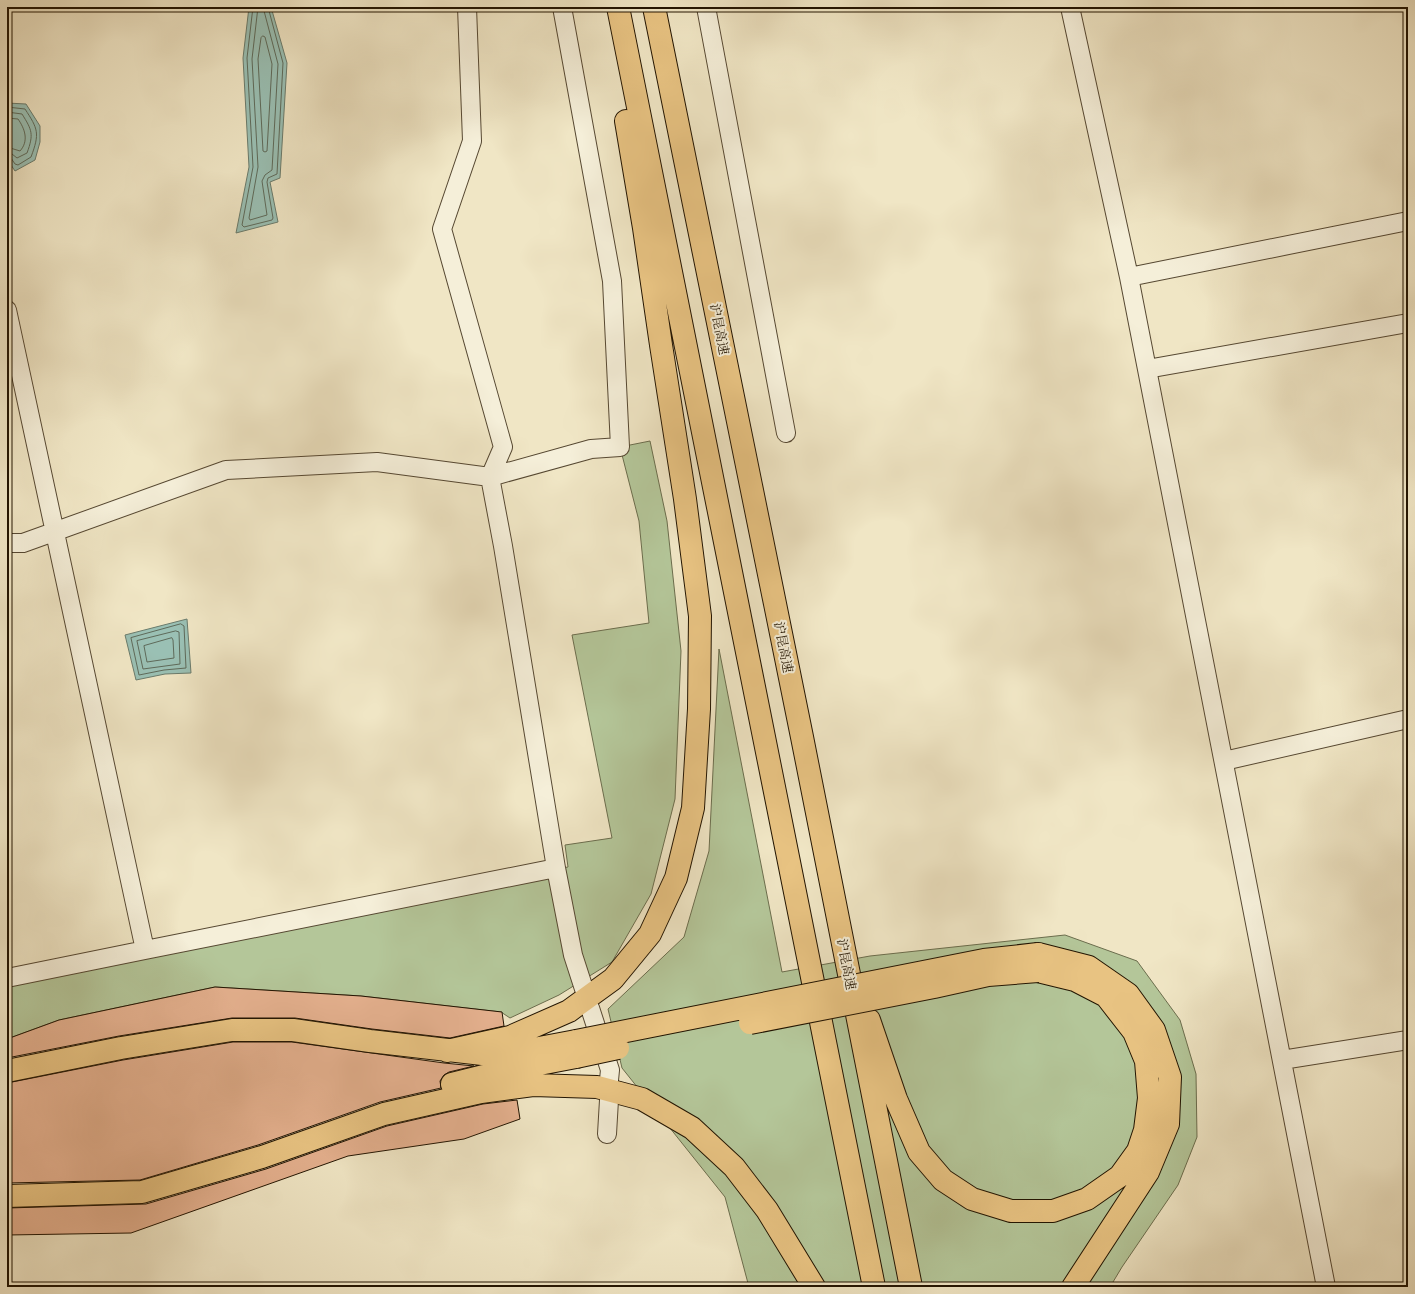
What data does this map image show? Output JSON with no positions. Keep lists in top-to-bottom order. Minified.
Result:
{"streets":{"highway":["沪昆高速"]}}
